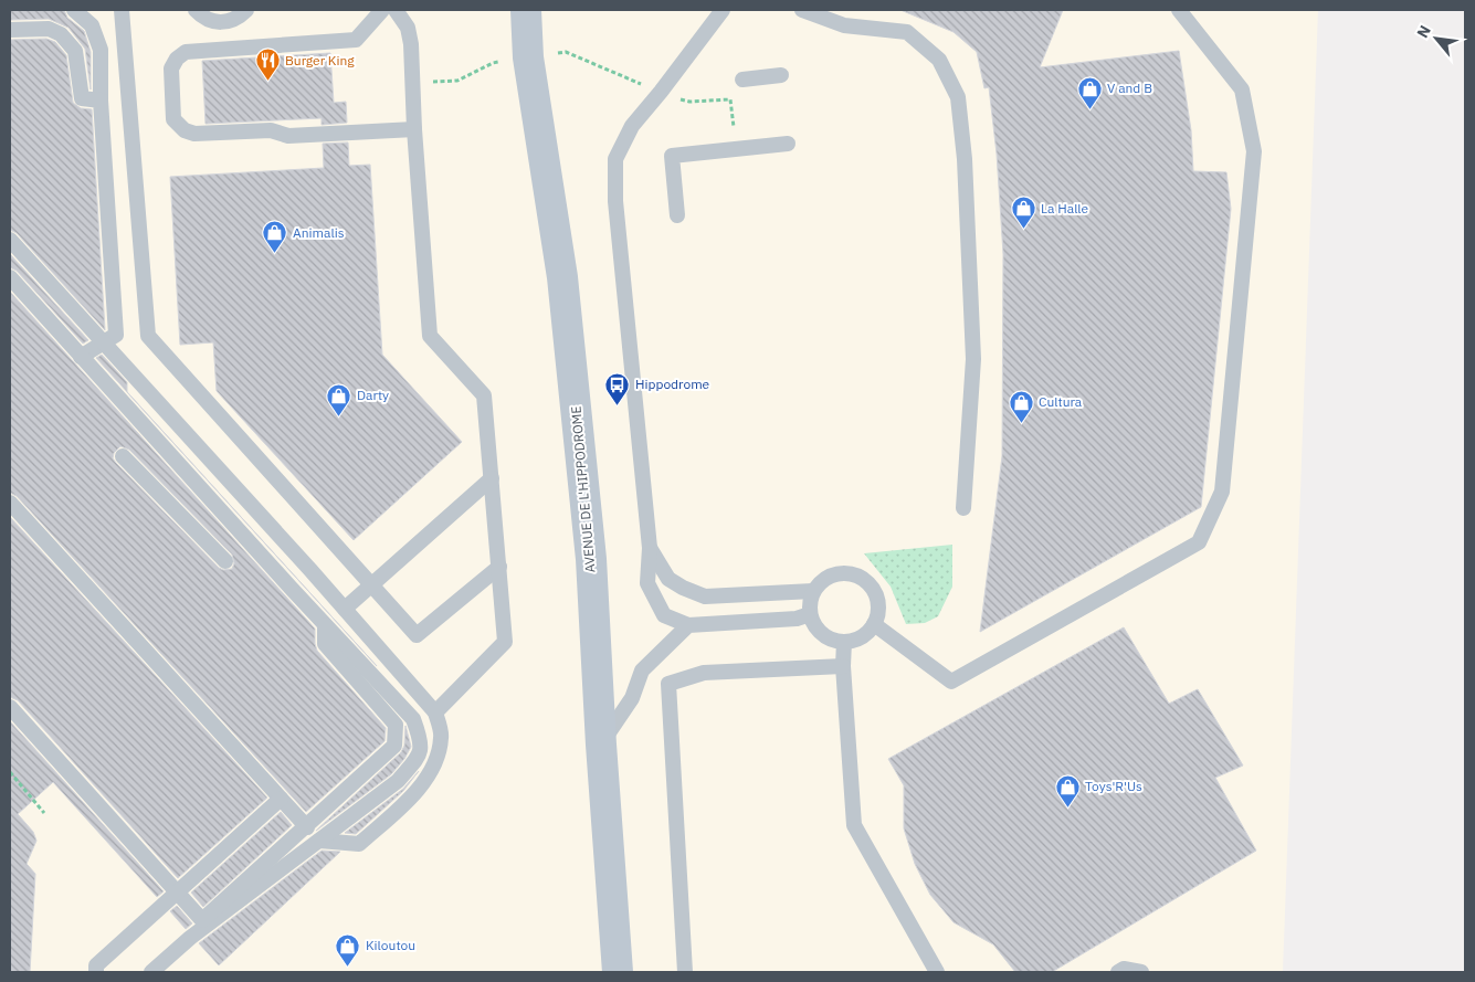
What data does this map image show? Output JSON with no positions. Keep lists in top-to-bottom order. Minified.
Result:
{"streets":{"main road":["AVENUE DE L'HIPPODROME"]},"places":{"restaurant":["Burger King"],"shop":["V and B","La Halle","Animalis","Darty","Cultura","Toys'R'Us","Kiloutou"],"bus stop":["Hippodrome"]},"north":"top left"}
